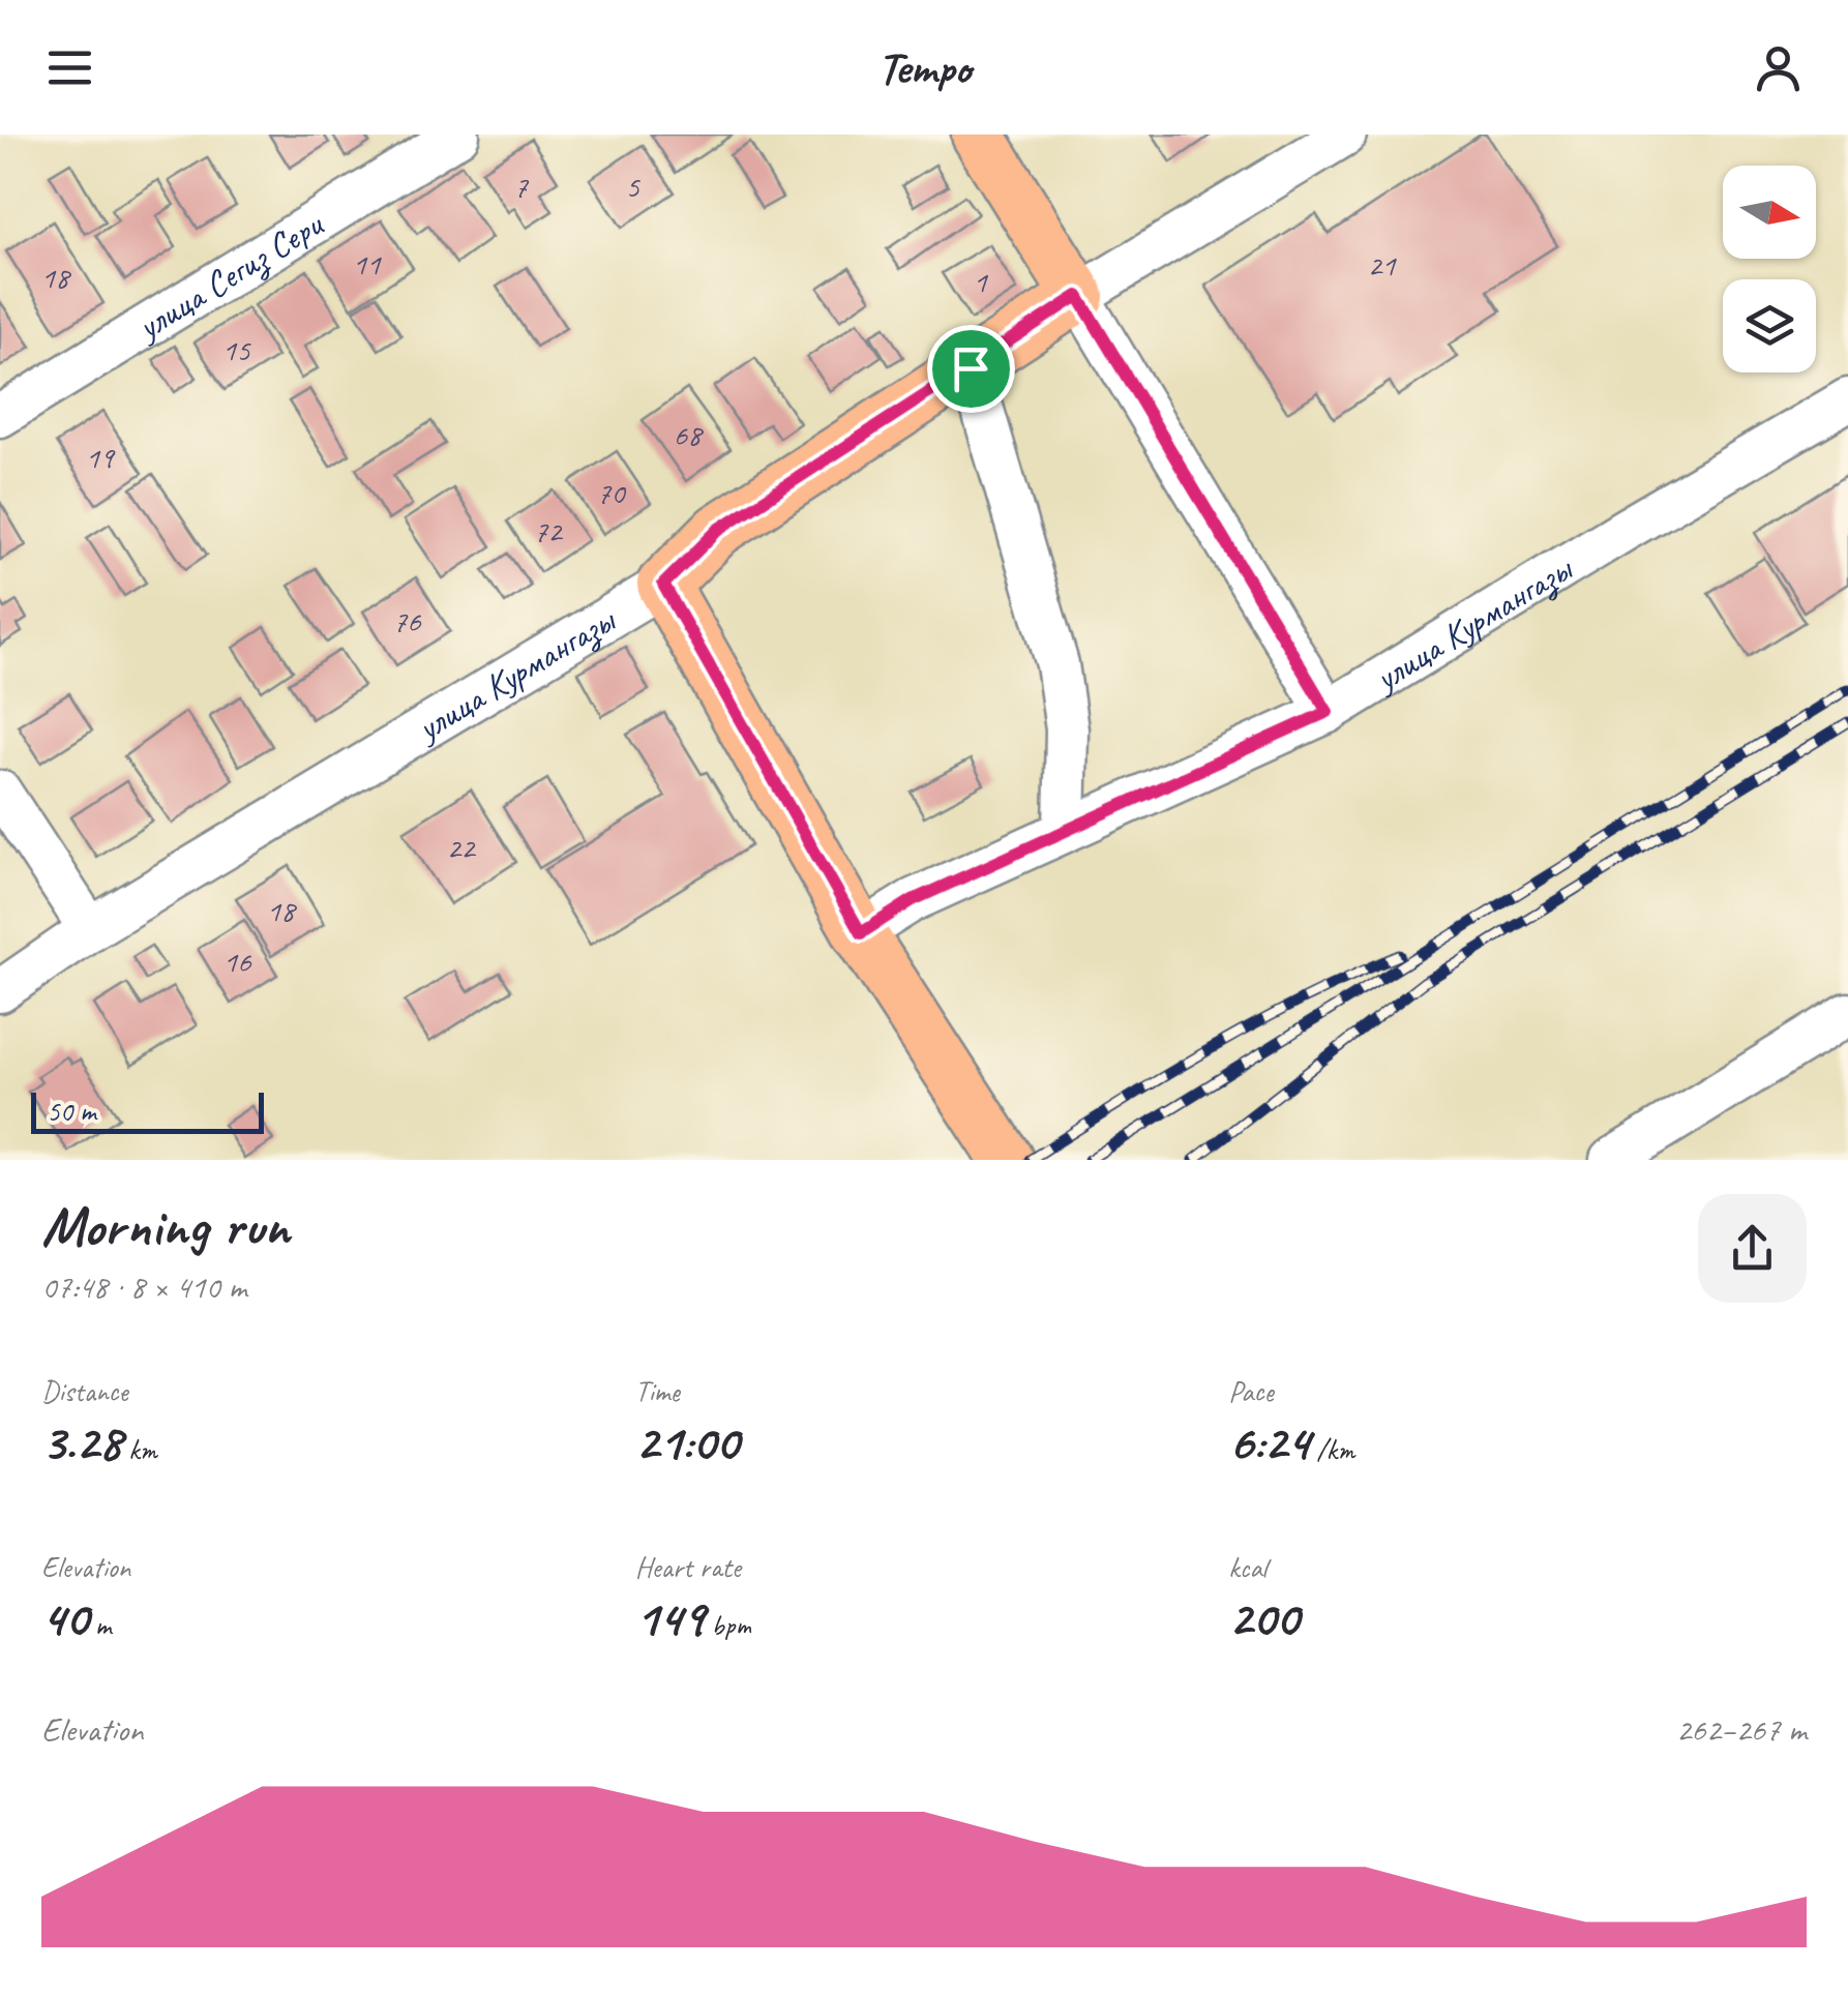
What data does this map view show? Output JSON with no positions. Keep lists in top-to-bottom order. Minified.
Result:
{"streets":{"main road":["улица Курмангазы"],"street":["улица Сегиз Сери"]},"house_numbers":["7","5","11","21","18","1","15","68","19","70","72","76","22","18","16"],"scale_bar":"50 m","north":"right","page":{"header":"Tempo","scale":"50 m","heading":["Morning run","07:48 · 8 × 410 m"],"stats":[["Distance","3.28 km"],["Time","21:00"],["Pace","6:24 /km"],["Elevation","40 m"],["Heart rate","149 bpm"],["kcal","200"]],"chart":["Elevation","262–267 m"]}}
